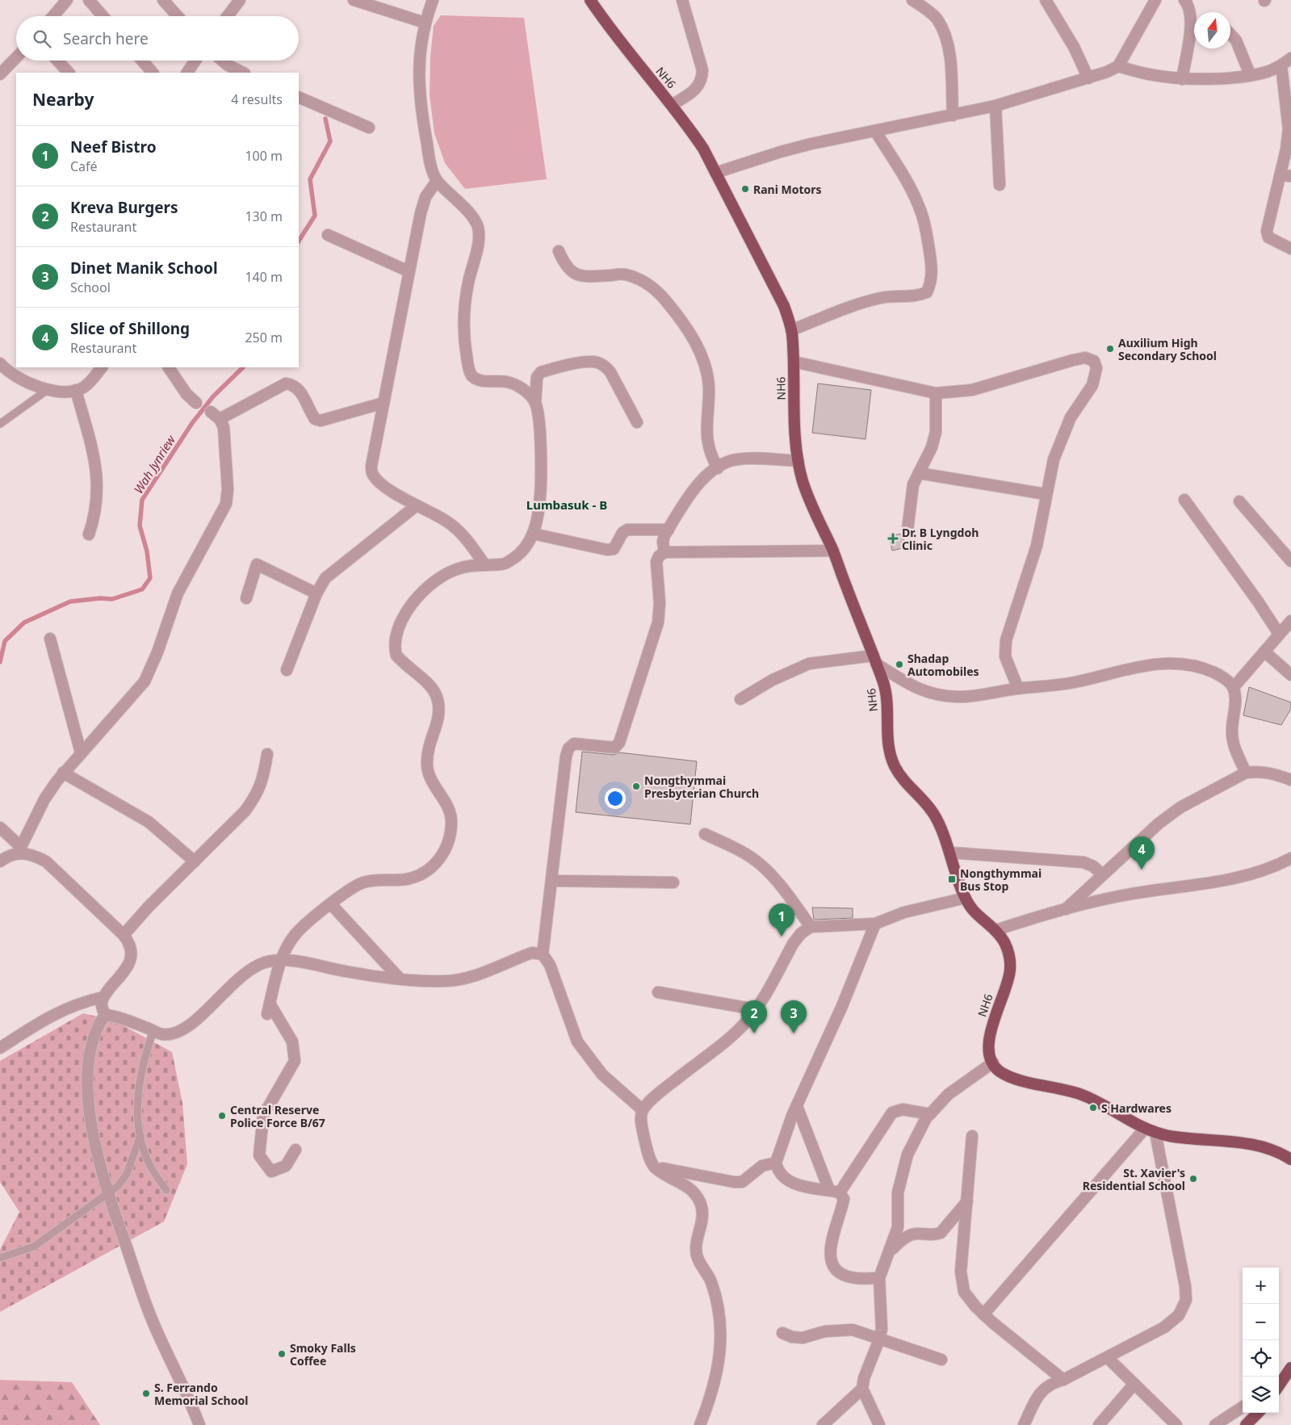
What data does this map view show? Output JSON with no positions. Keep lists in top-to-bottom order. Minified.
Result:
{"streets":{"highway":["NH6"]},"districts":["Lumbasuk - B"],"water":["Wah Jynriew"],"places":{"other":["Rani Motors","Auxilium High Secondary School","Shadap Automobiles","Nongthymmai Presbyterian Church","S Hardwares","Central Reserve Police Force B/67","St. Xavier's Residential School","Smoky Falls Coffee","S. Ferrando Memorial School"],"health":["Dr. B Lyngdoh Clinic"],"transit":["Nongthymmai Bus Stop"]},"north":"top","page":{"search":"Search here","heading":["Nearby","4 results"],"list":[{"mark":"1","name":"Neef Bistro","note":"Café","value":"100 m"},{"mark":"2","name":"Kreva Burgers","note":"Restaurant","value":"130 m"},{"mark":"3","name":"Dinet Manik School","note":"School","value":"140 m"},{"mark":"4","name":"Slice of Shillong","note":"Restaurant","value":"250 m"}],"pins":["4","1","2","3"],"map_buttons":["+","−"]}}
